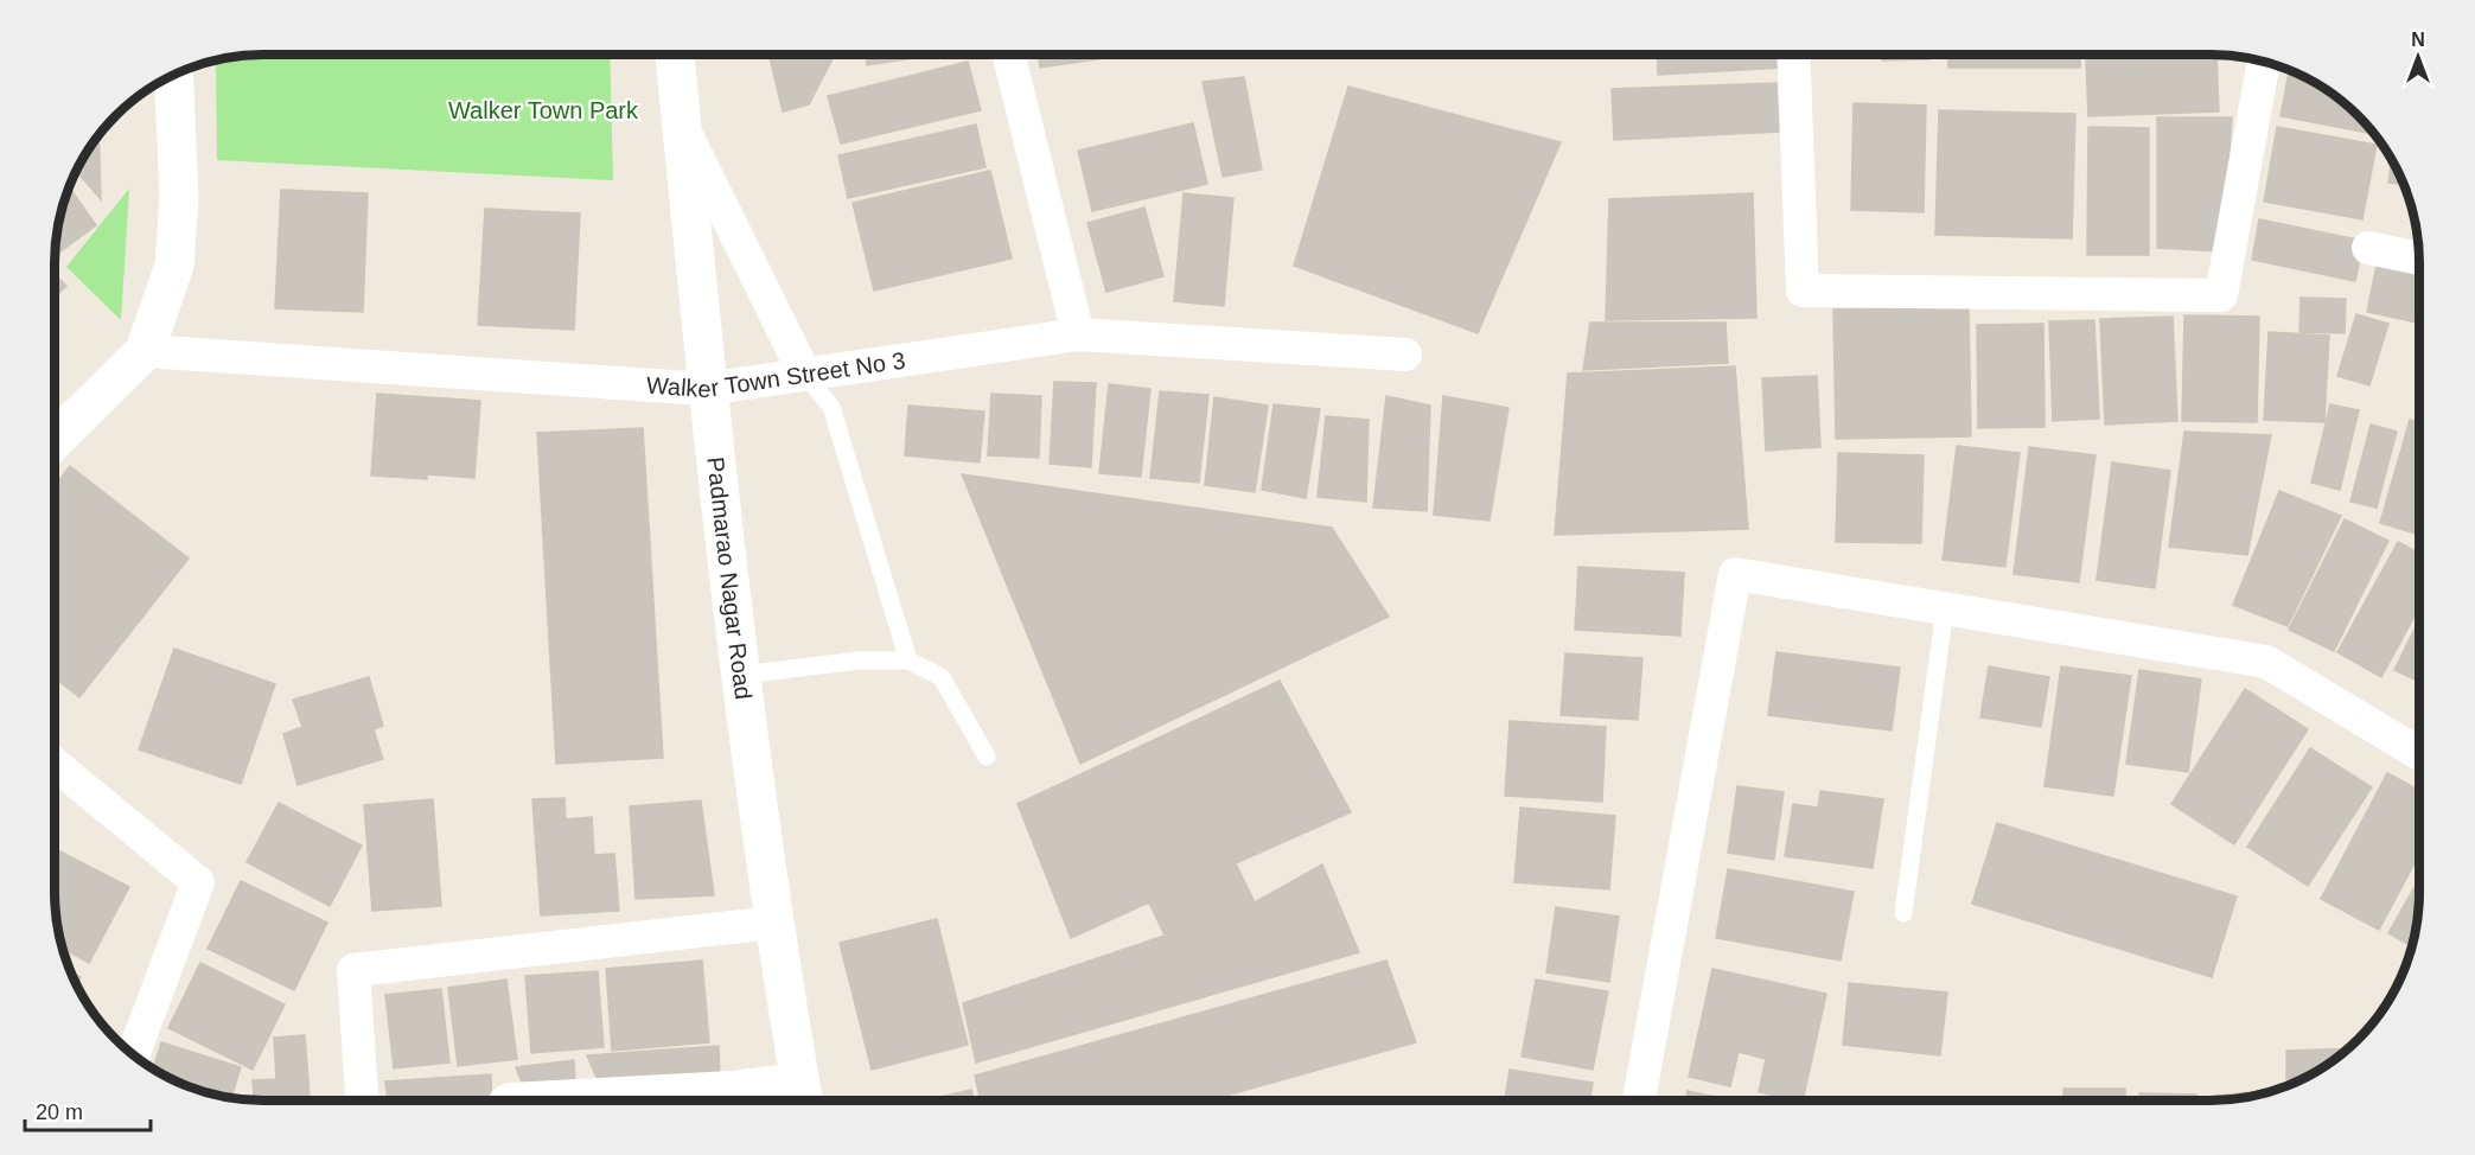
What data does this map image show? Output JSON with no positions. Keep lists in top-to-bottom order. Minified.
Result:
{"streets":{"street":["Walker Town Street No 3","Padmarao Nagar Road"]},"crossings":[["Walker Town Street No 3","Padmarao Nagar Road"]],"parks":["Walker Town Park"],"scale_bar":"20 m","north":"top"}
